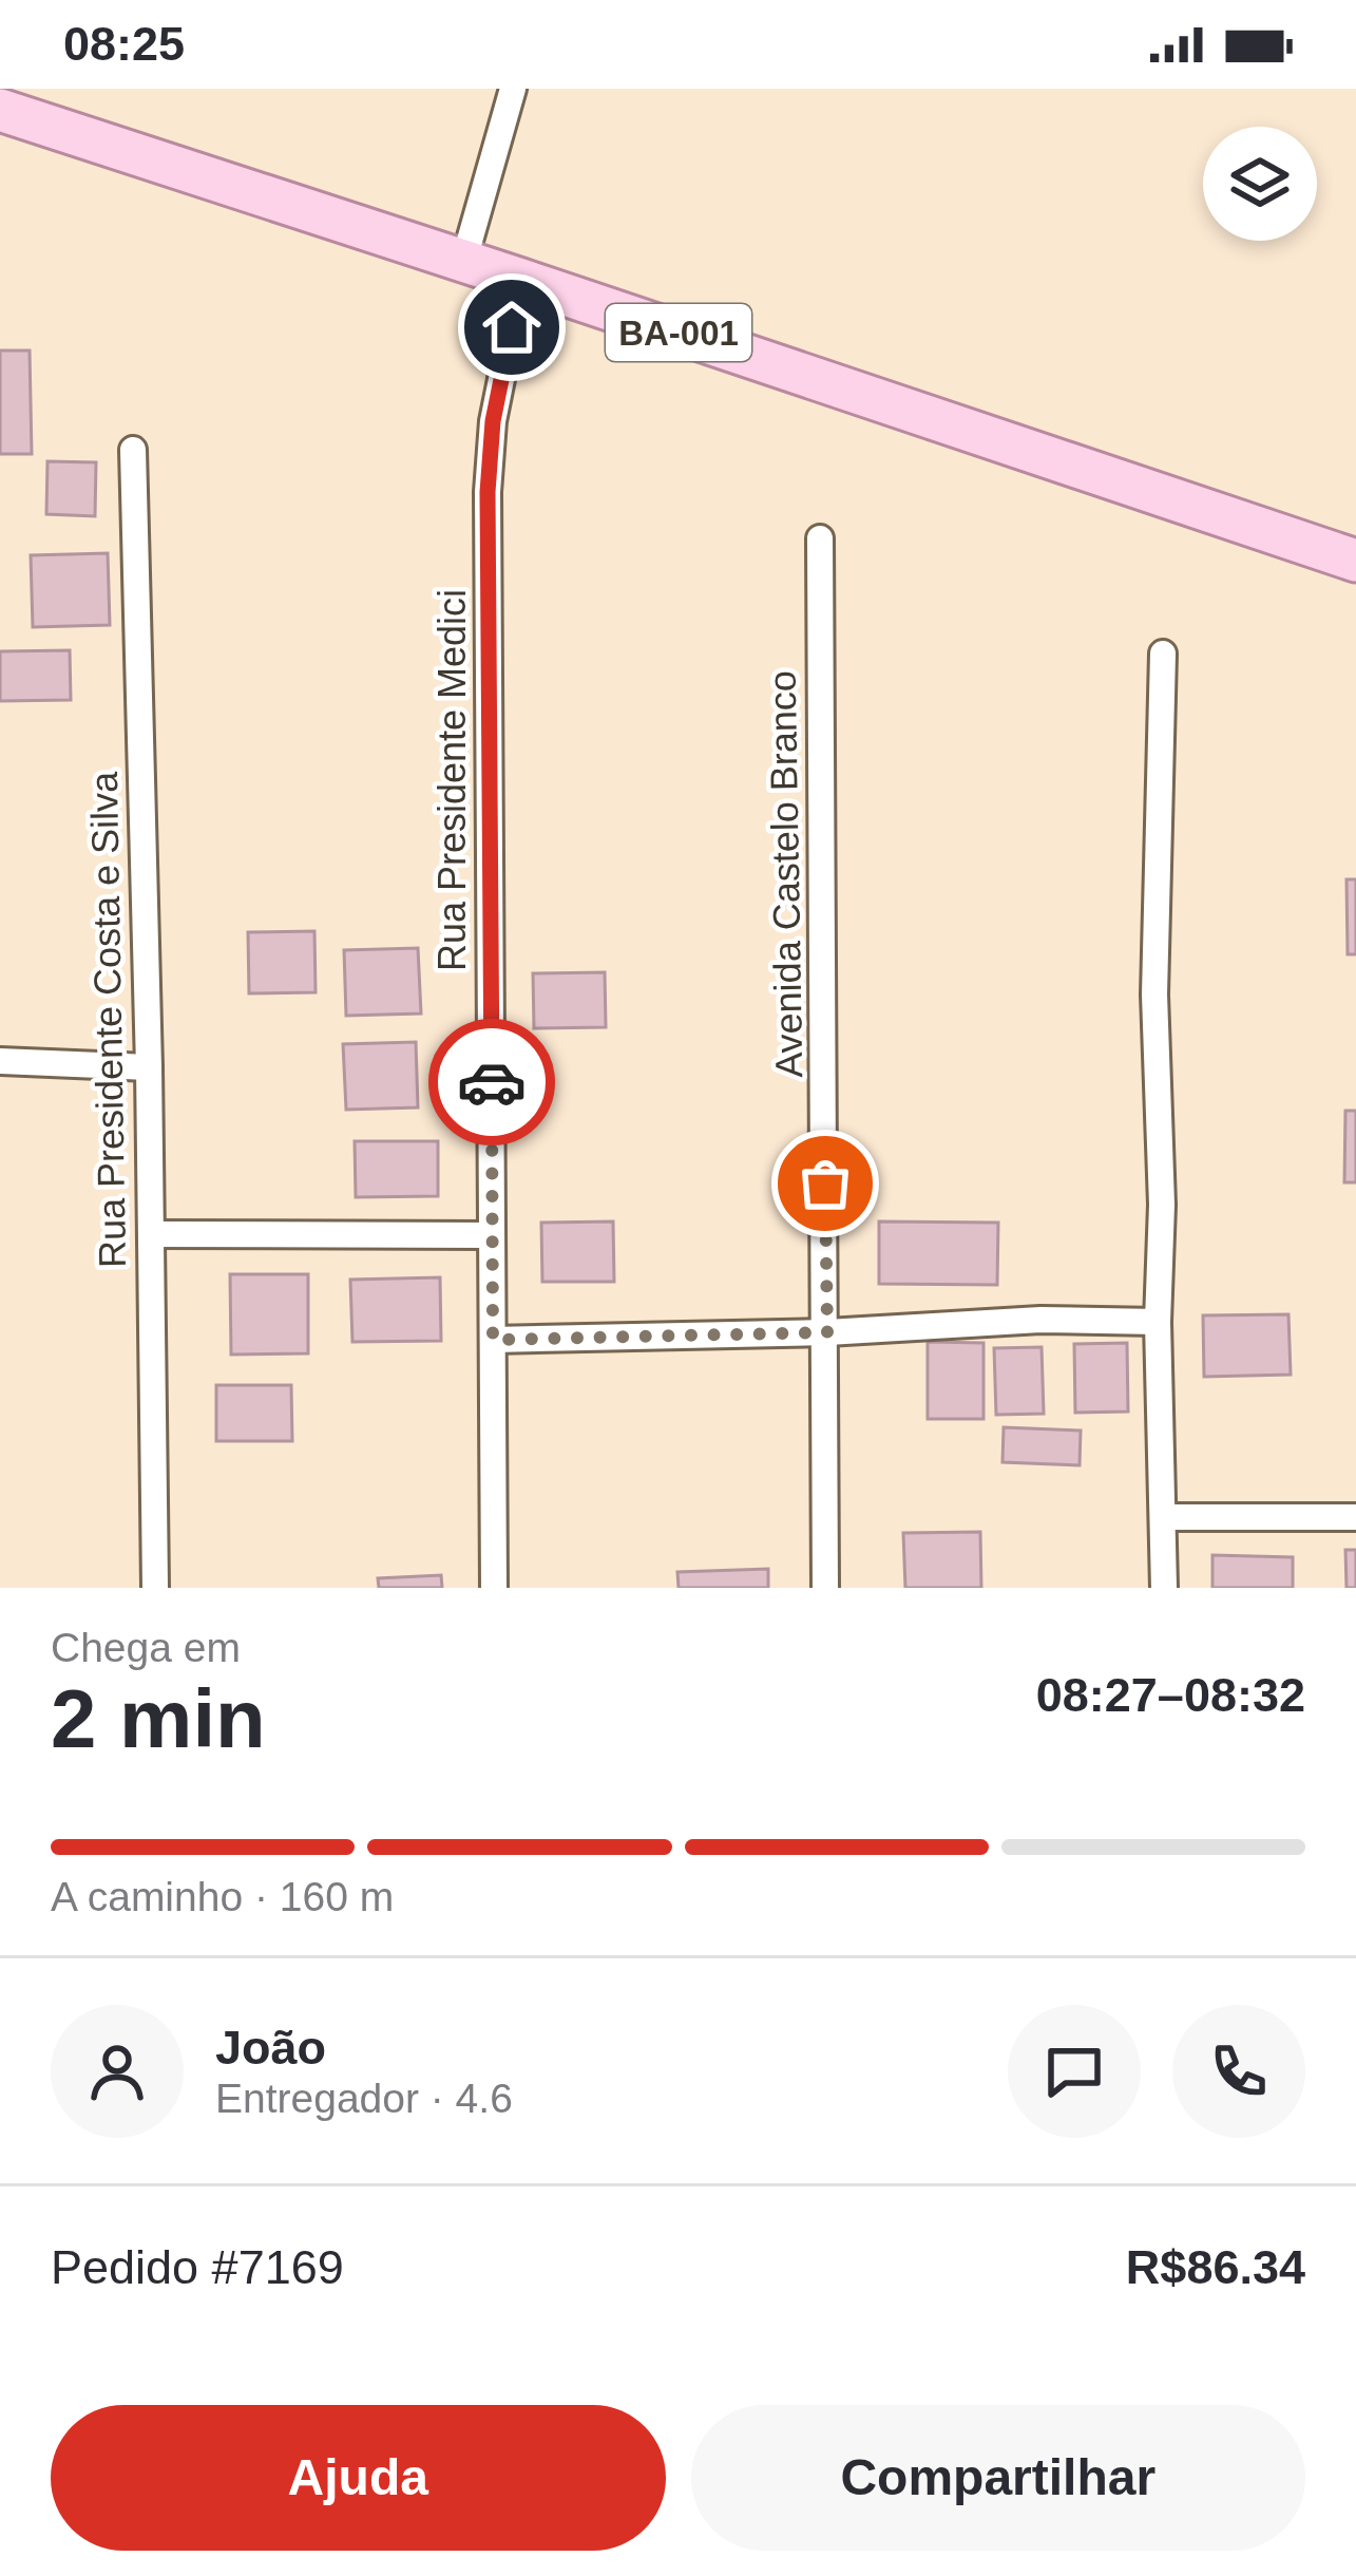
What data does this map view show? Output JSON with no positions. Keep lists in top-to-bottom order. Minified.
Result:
{"streets":{"main road":["BA-001"],"street":["Rua Presidente Medici","Avenida Castelo Branco","Rua Presidente Costa e Silva"]},"crossings":[["BA-001","Rua Presidente Medici"]],"page":{"status":"08:25","heading":["2 min","Chega em","08:27–08:32"],"panel":["João","Entregador · 4.6","Pedido #7169","R$86.34"],"bar":"A caminho · 160 m","buttons":["Ajuda","Compartilhar"]}}
